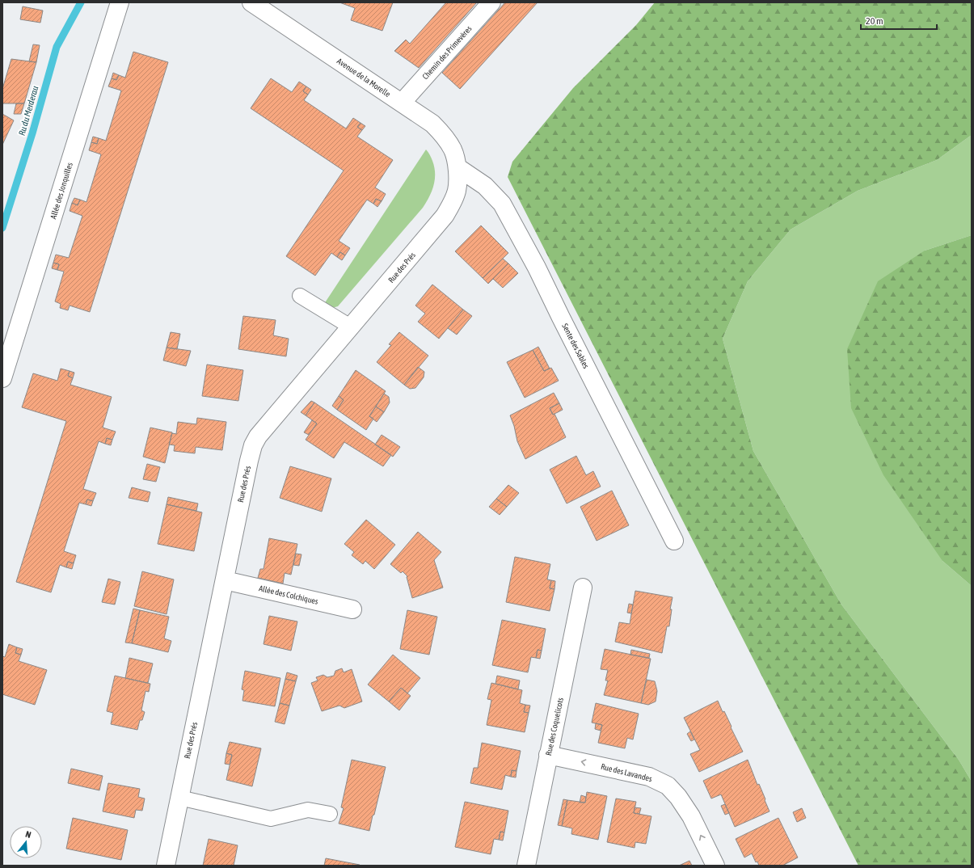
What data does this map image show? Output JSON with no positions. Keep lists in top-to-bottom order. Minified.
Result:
{"streets":{"street":["Chemin des Primevères","Avenue de la Morelle","Allée des Jonquilles","Rue des Prés","Sente des Sables","Allée des Colchiques","Rue des Coquelicots","Rue des Lavandes"]},"crossings":[["Chemin des Primevères","Avenue de la Morelle"],["Avenue de la Morelle","Rue des Prés"],["Avenue de la Morelle","Sente des Sables"],["Rue des Prés","Sente des Sables"],["Rue des Prés","Allée des Colchiques"],["Rue des Coquelicots","Rue des Lavandes"]],"one_way":["Rue des Lavandes"],"water":["Ru du Merderau"],"scale_bar":"20 m","north":"top"}
